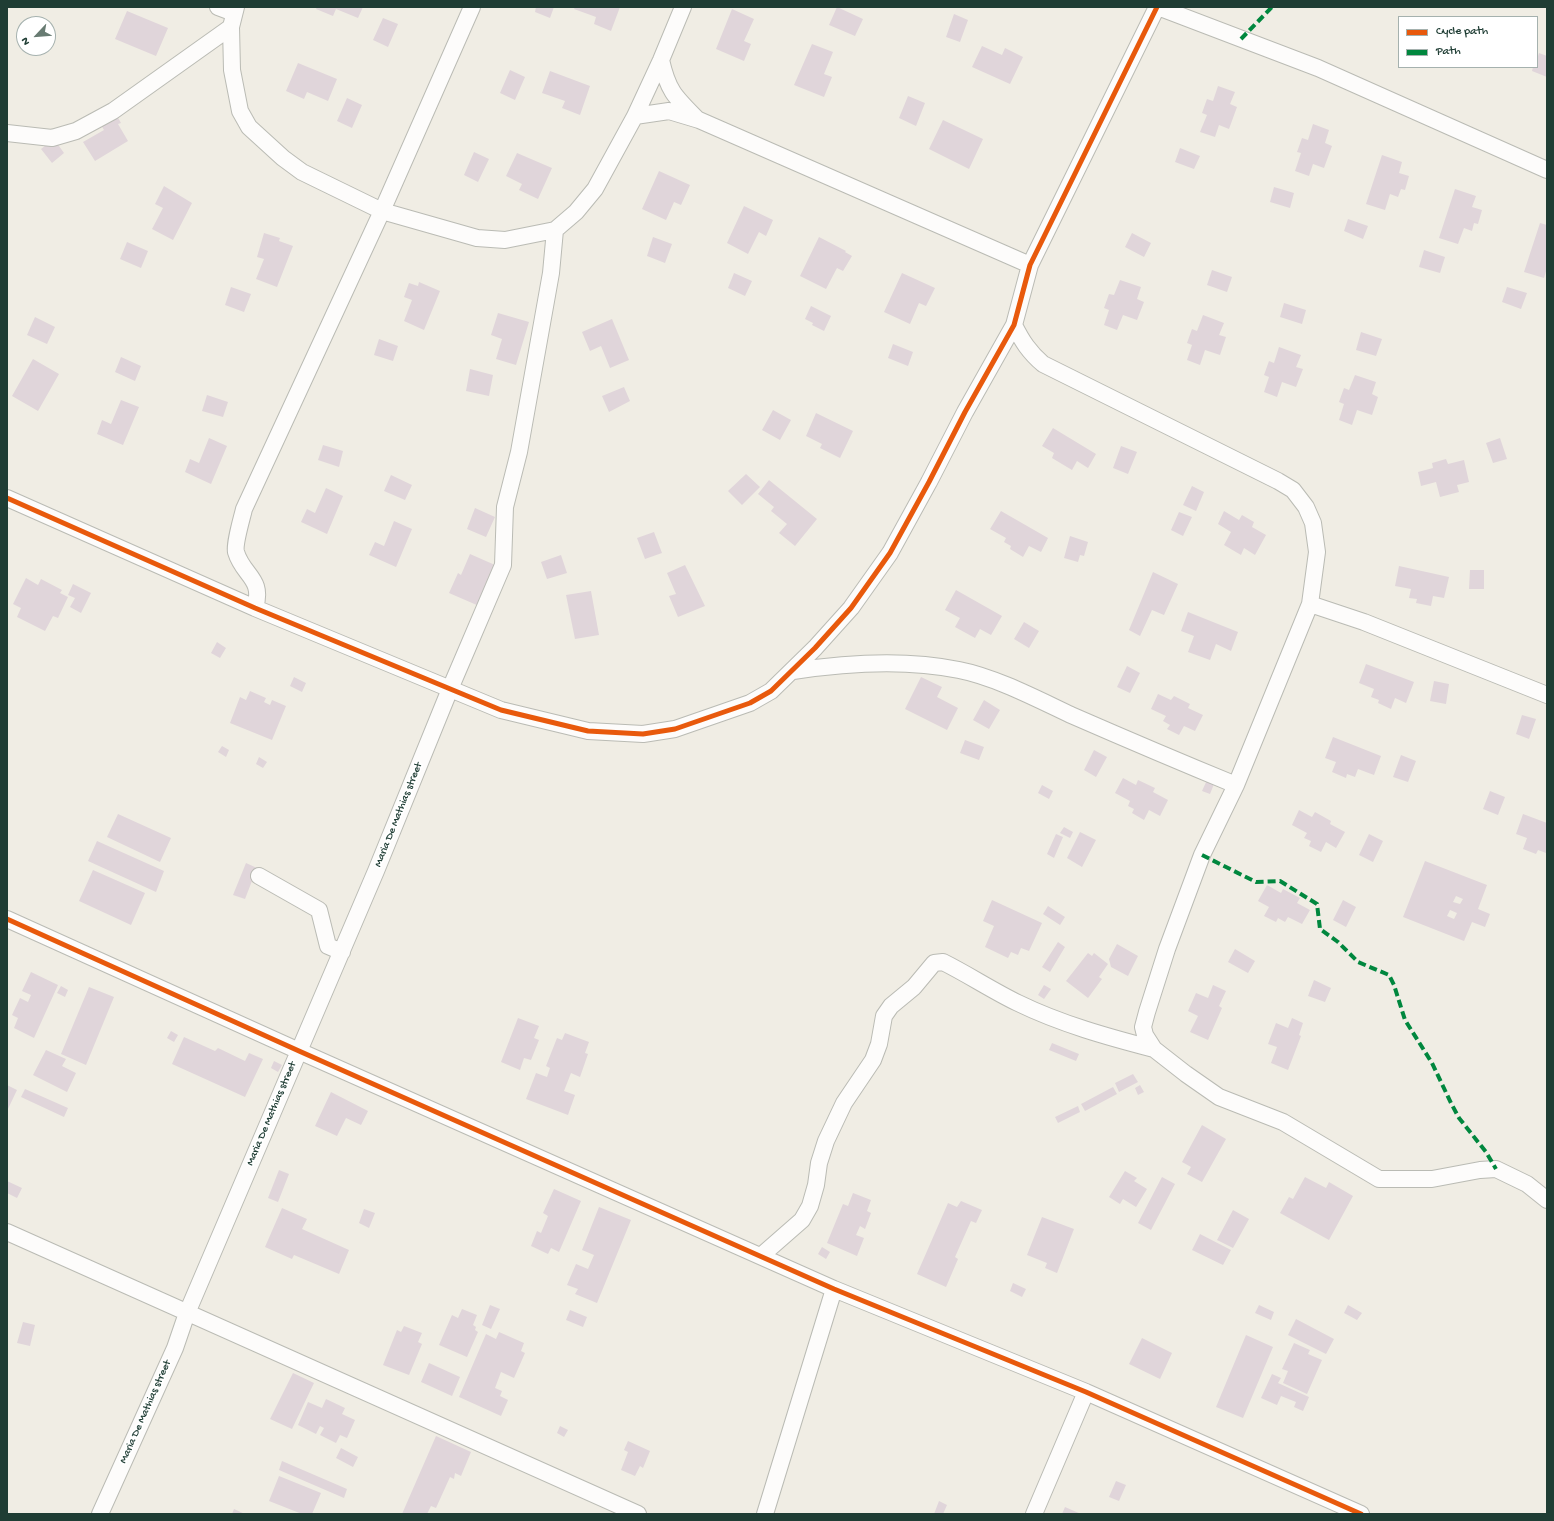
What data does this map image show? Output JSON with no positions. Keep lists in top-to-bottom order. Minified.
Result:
{"streets":{"street":["Maria De Mathias street"]},"legend":["Cycle path","Path"],"north":"bottom left"}
